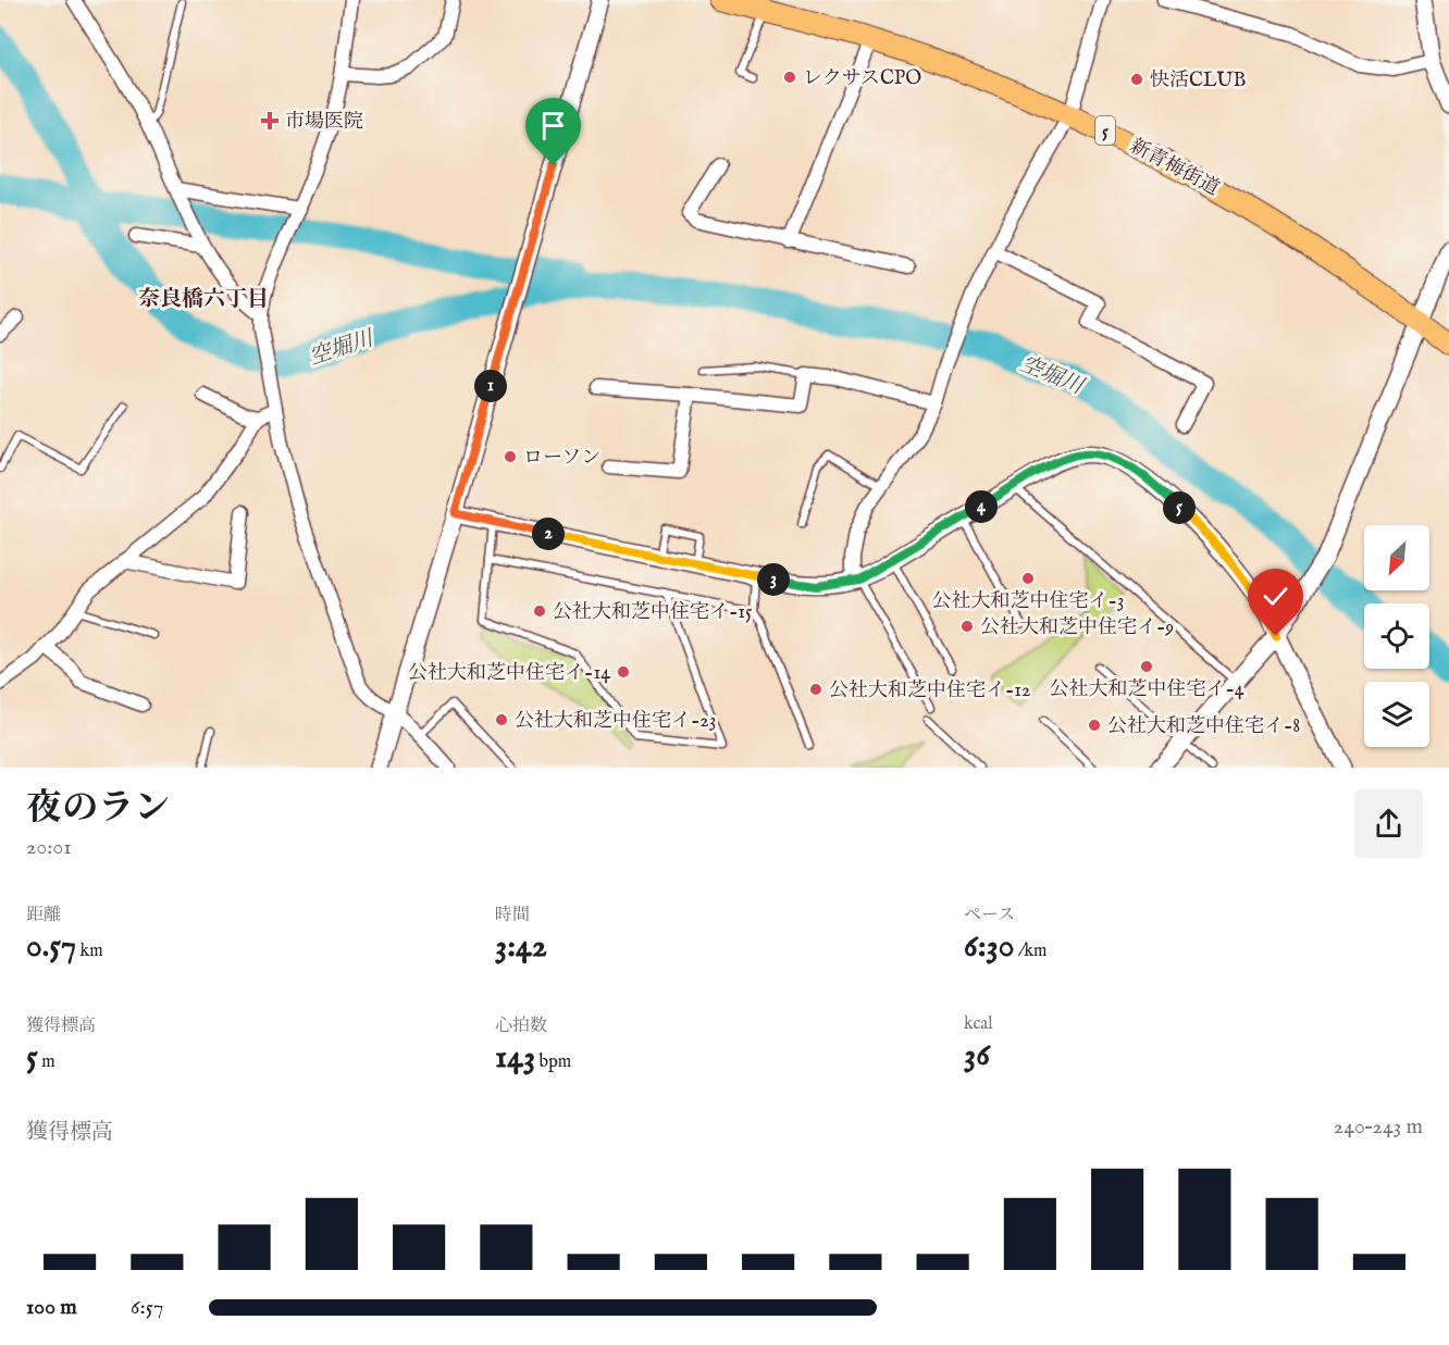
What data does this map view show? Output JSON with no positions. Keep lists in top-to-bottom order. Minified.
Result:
{"streets":{"main road":["5","新青梅街道"]},"districts":["奈良橋六丁目"],"water":["空堀川"],"places":{"other":["レクサスCPO","快活CLUB","ローソン","公社大和芝中住宅イ-3","公社大和芝中住宅イ-15","公社大和芝中住宅イ-9","公社大和芝中住宅イ-4","公社大和芝中住宅イ-14","公社大和芝中住宅イ-12","公社大和芝中住宅イ-23","公社大和芝中住宅イ-8"],"health":["市場医院"]},"north":"bottom left","page":{"pins":["1","4","5","2","3"],"heading":["夜のラン","20:01"],"stats":[["距離","0.57 km"],["時間","3:42"],["ペース","6:30 /km"],["獲得標高","5 m"],["心拍数","143 bpm"],["kcal","36"]],"chart":["獲得標高","240–243 m"],"list":[{"name":"100 m","note":"6:57"}]}}
